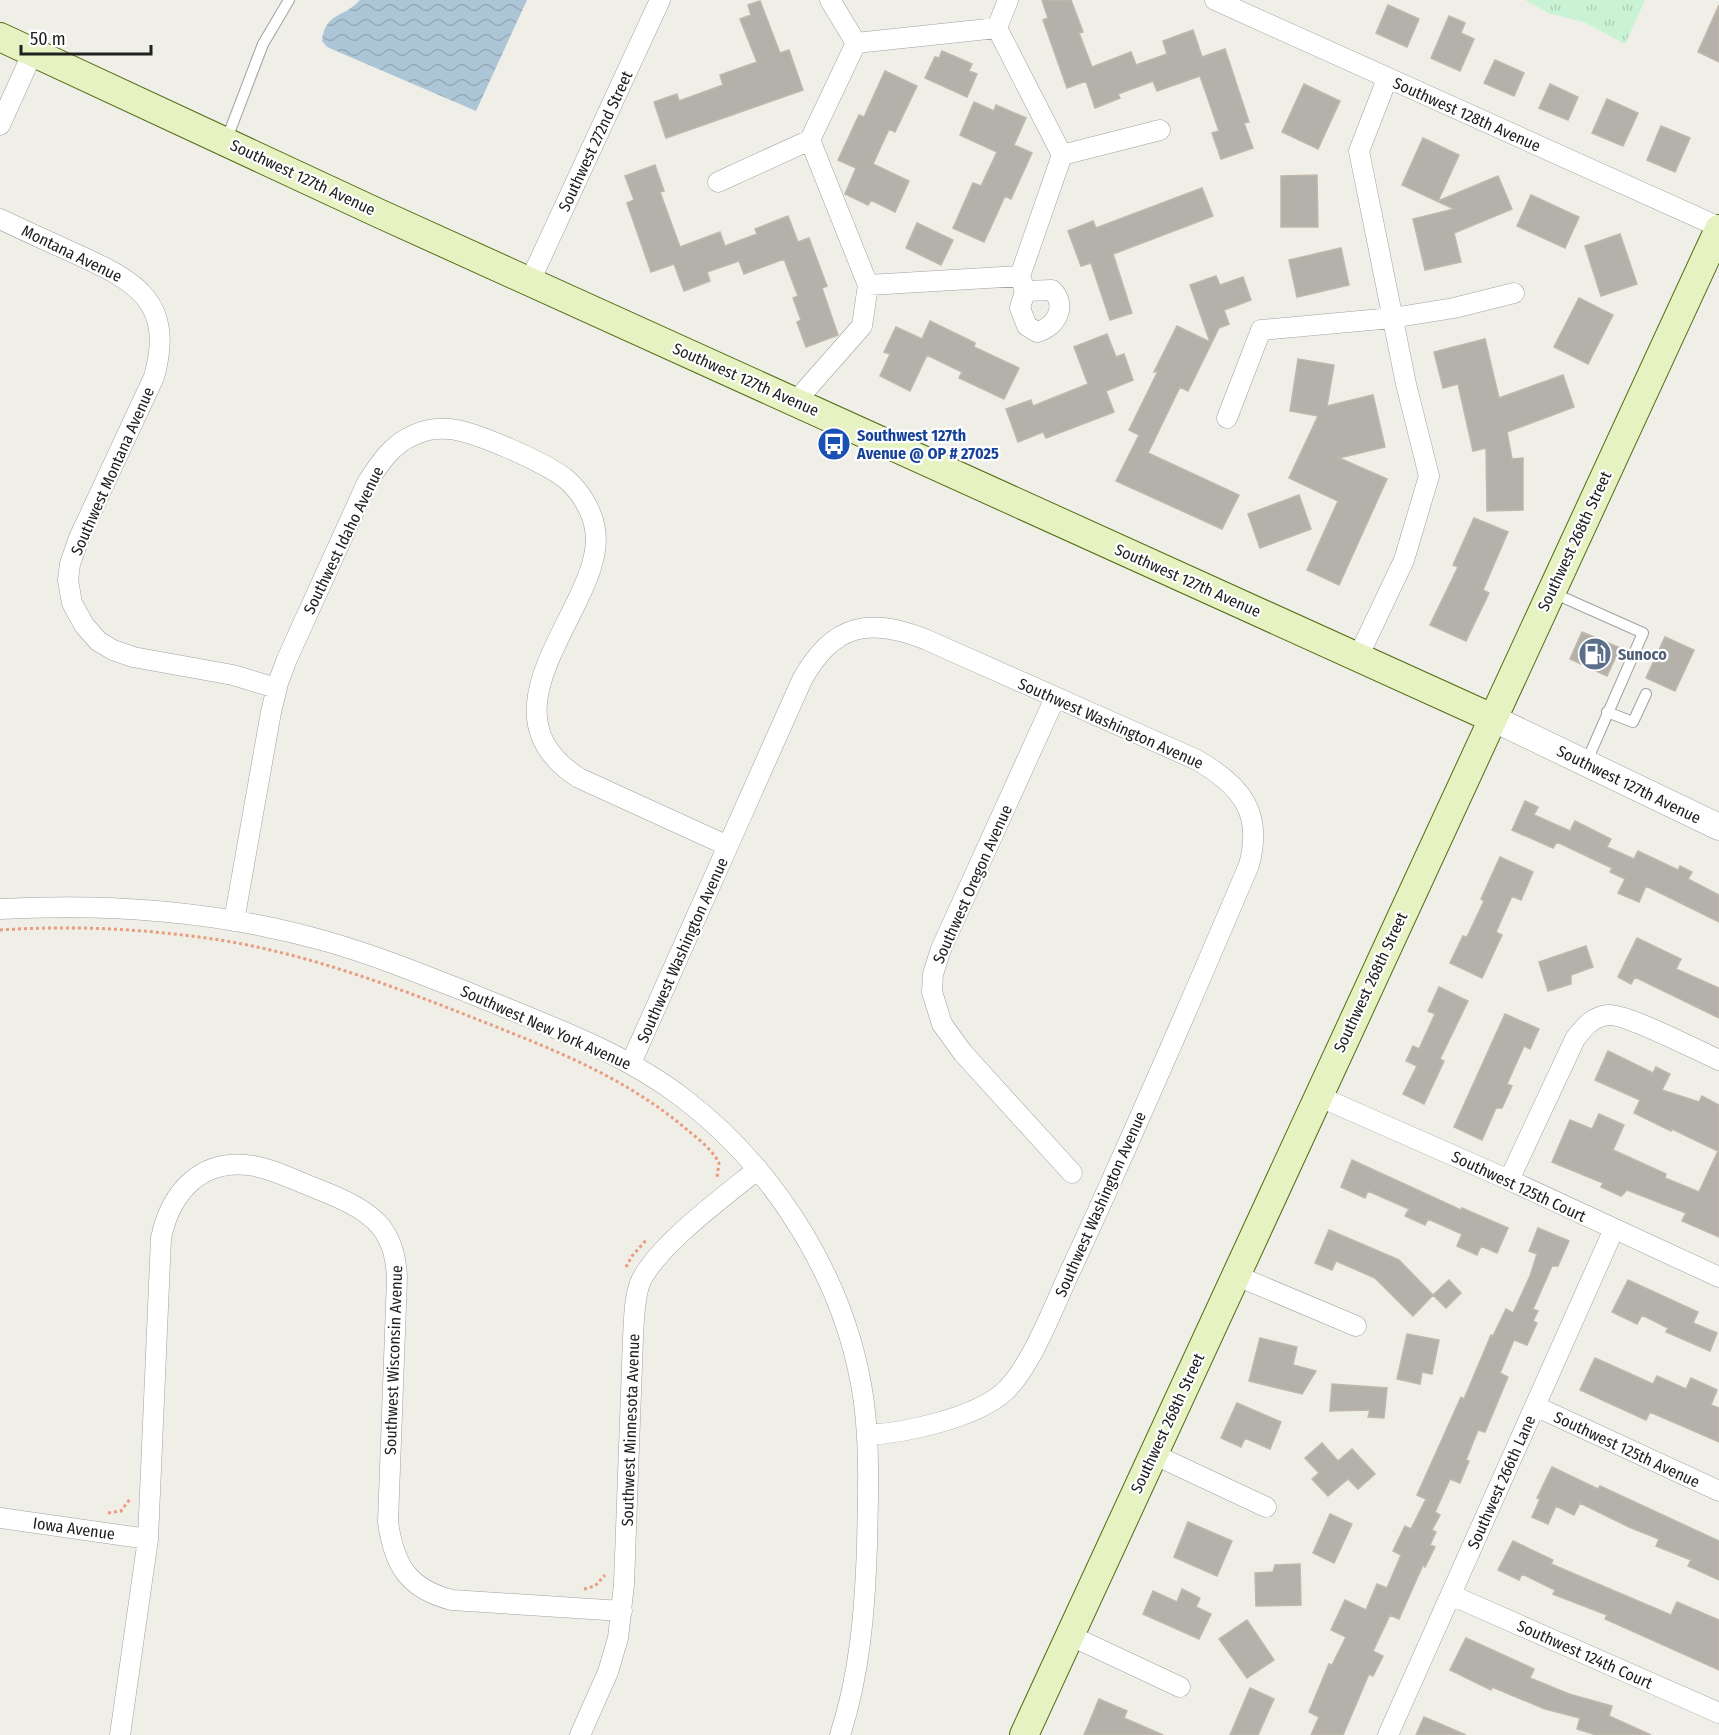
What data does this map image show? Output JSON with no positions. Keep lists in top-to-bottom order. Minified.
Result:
{"streets":{"main road":["Southwest 127th Avenue","Southwest 268th Street"],"street":["Southwest 128th Avenue","Southwest 272nd Street","Montana Avenue","Southwest Montana Avenue","Southwest Idaho Avenue","Southwest Washington Avenue","Southwest Oregon Avenue","Southwest New York Avenue","Southwest 125th Court","Southwest Wisconsin Avenue","Southwest Minnesota Avenue","Southwest 125th Avenue","Southwest 266th Lane","Iowa Avenue","Southwest 124th Court"]},"crossings":[["Southwest 128th Avenue","Southwest 268th Street"],["Southwest 272nd Street","Southwest 127th Avenue"],["Southwest 127th Avenue","Southwest 268th Street"],["Montana Avenue","Southwest Montana Avenue"],["Southwest Montana Avenue","Southwest Idaho Avenue"],["Southwest Idaho Avenue","Southwest Washington Avenue"],["Southwest Idaho Avenue","Southwest New York Avenue"],["Southwest 268th Street","Southwest 125th Court"],["Southwest Washington Avenue","Southwest Oregon Avenue"],["Southwest Washington Avenue","Southwest New York Avenue"],["Southwest New York Avenue","Southwest Minnesota Avenue"],["Southwest 125th Court","Southwest 266th Lane"],["Southwest Wisconsin Avenue","Southwest Minnesota Avenue"],["Southwest Wisconsin Avenue","Iowa Avenue"],["Southwest 125th Avenue","Southwest 266th Lane"],["Southwest 266th Lane","Southwest 124th Court"]],"places":{"bus stop":["Southwest 127th Avenue @ OP # 27025"],"fuel station":["Sunoco"]},"scale_bar":"50 m"}
